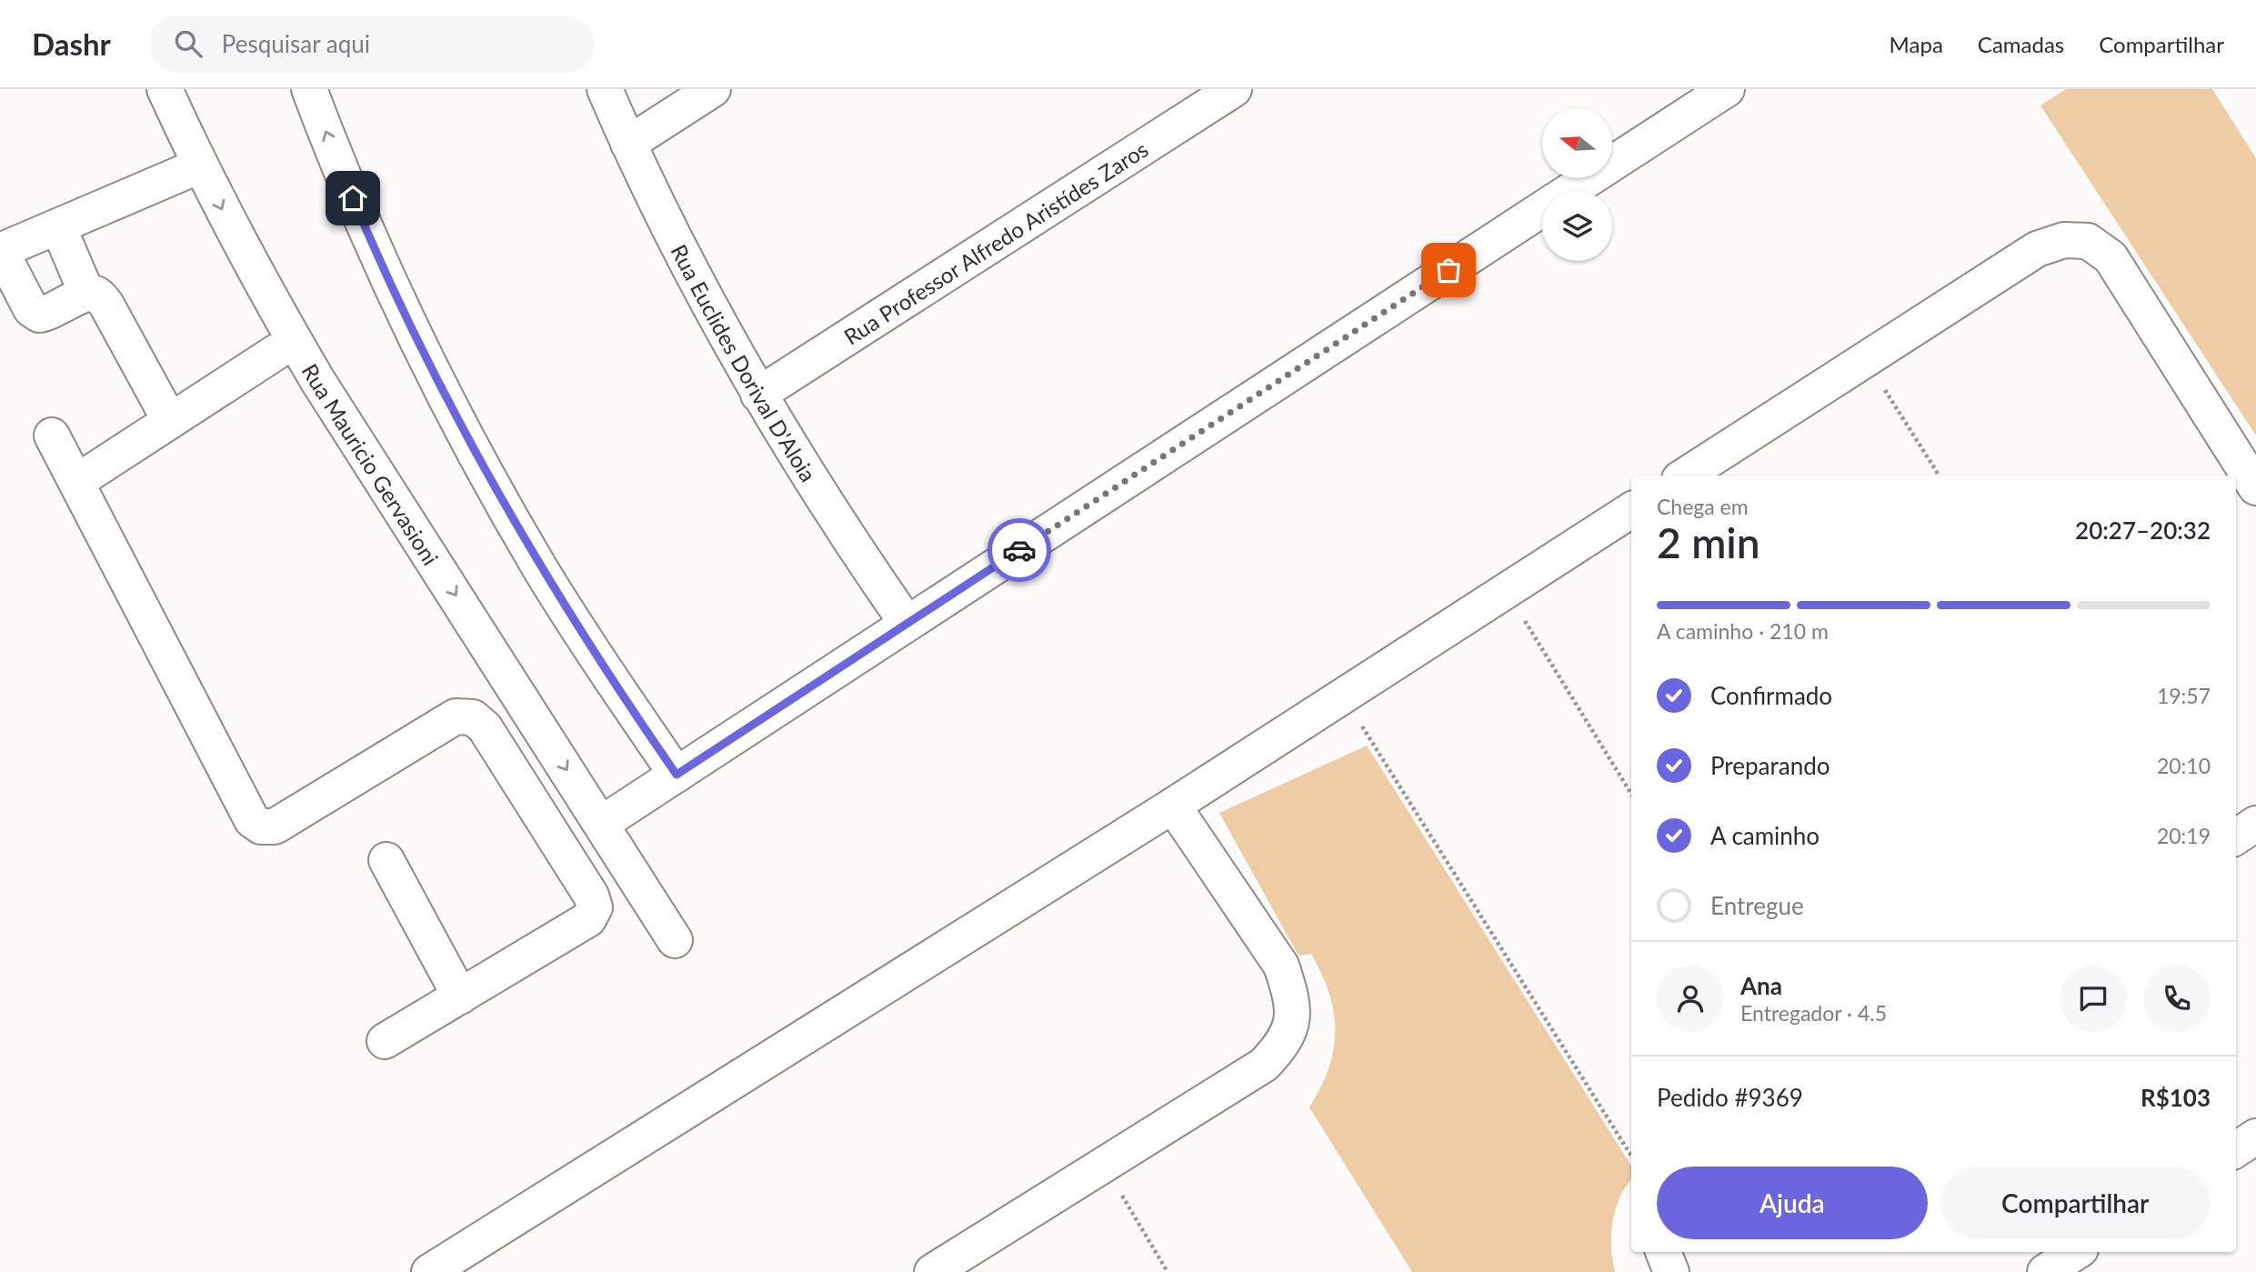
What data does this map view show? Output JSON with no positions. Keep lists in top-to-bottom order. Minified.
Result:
{"streets":{"street":["Rua Professor Alfredo Aristídes Zaros","Rua Euclides Dorival D'Aloia","Rua Mauricio Gervasioni"]},"crossings":[["Rua Professor Alfredo Aristídes Zaros","Rua Euclides Dorival D'Aloia"]],"north":"left","page":{"header":"Dashr","search":"Pesquisar aqui","nav":["Mapa","Camadas","Compartilhar"],"heading":["2 min","Chega em","20:27–20:32"],"panel":["Ana","Entregador · 4.5","Pedido #9369","R$103"],"bar":"A caminho · 210 m","list":[["Confirmado","19:57"],["Preparando","20:10"],["A caminho","20:19"],"Entregue"],"buttons":["Ajuda","Compartilhar"]}}
